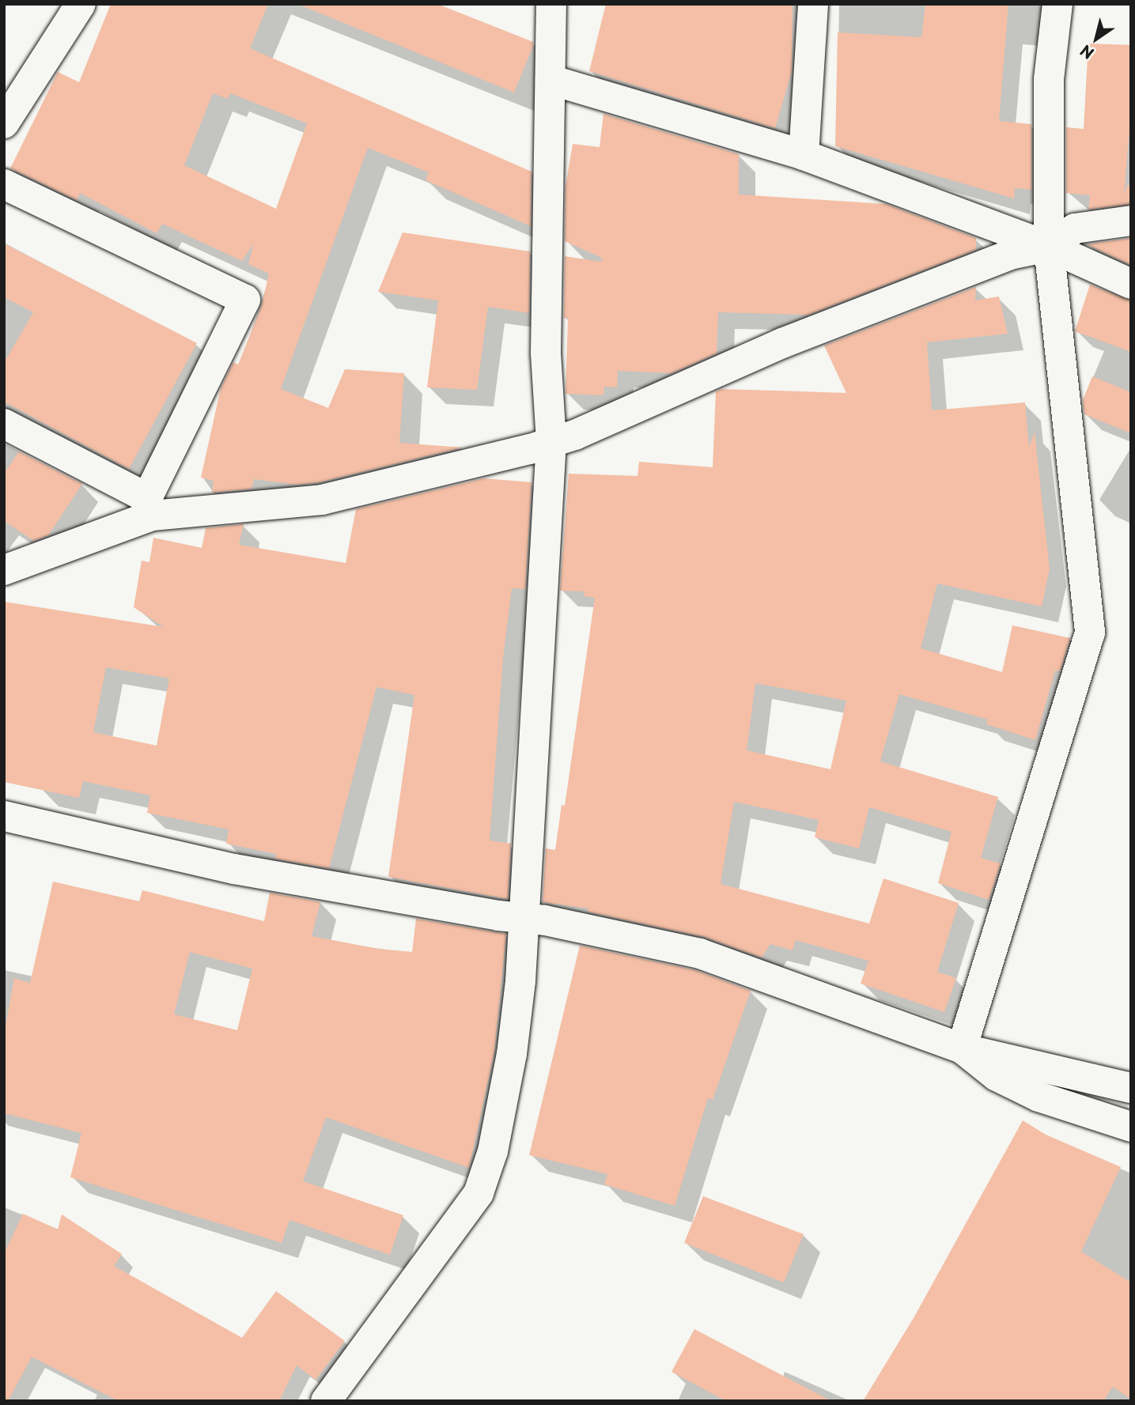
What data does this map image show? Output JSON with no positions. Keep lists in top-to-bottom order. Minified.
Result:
{"north":"bottom left"}
